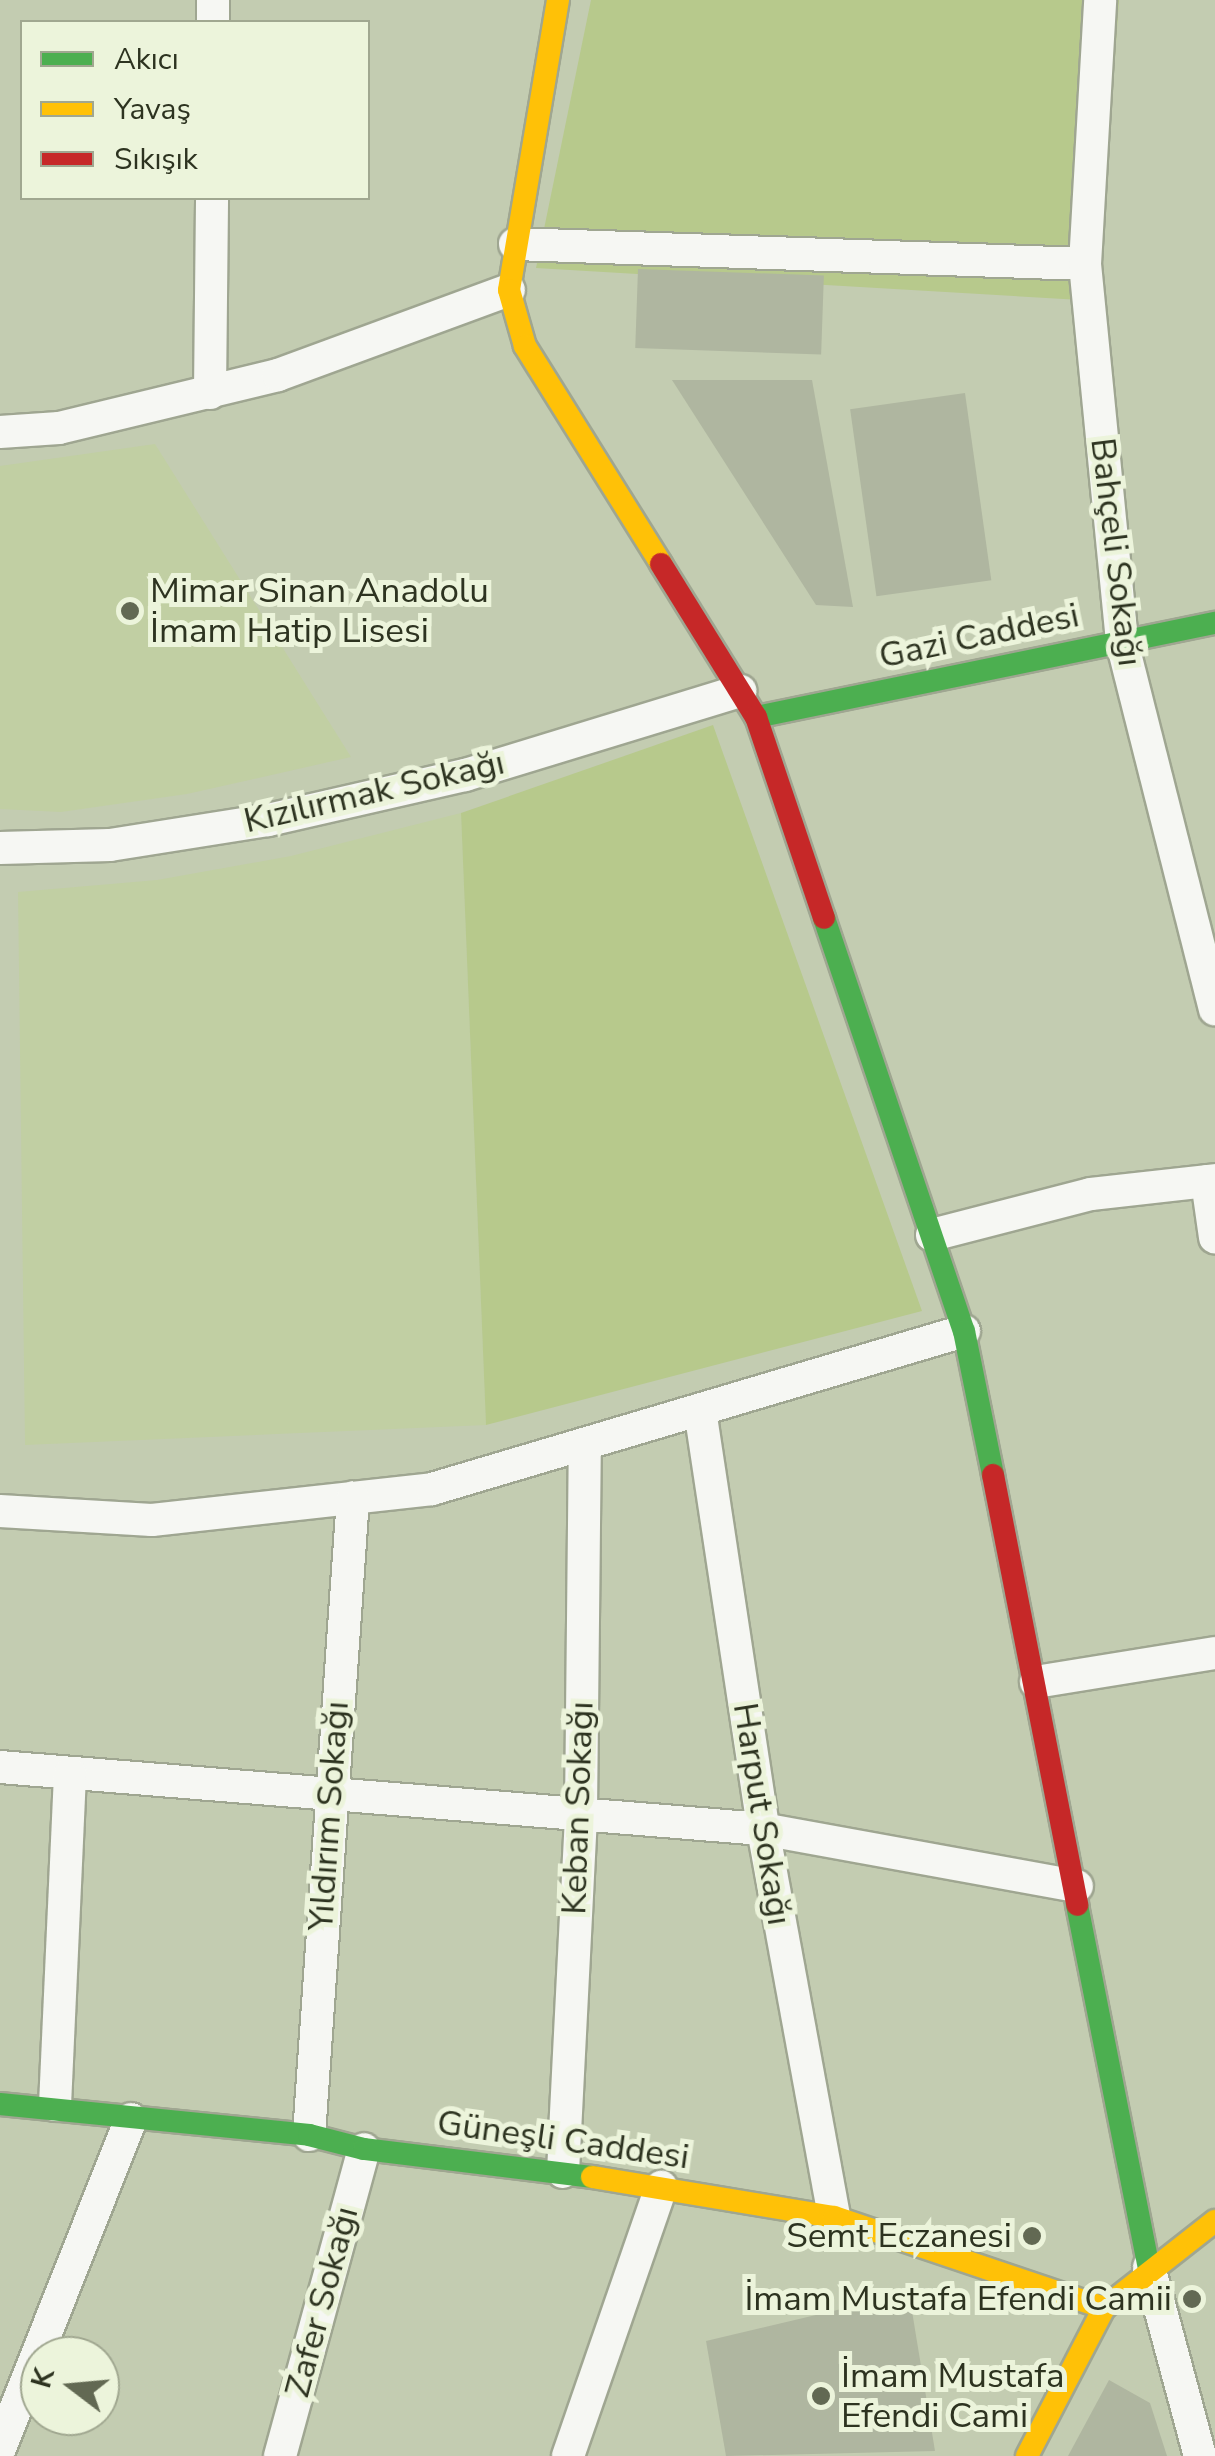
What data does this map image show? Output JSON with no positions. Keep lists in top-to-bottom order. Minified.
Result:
{"streets":{"street":["Bahçeli Sokağı","Gazi Caddesi","Kızılırmak Sokağı","Keban Sokağı","Harput Sokağı","Yıldırım Sokağı","Güneşli Caddesi","Zafer Sokağı"]},"crossings":[["Bahçeli Sokağı","Gazi Caddesi"],["Gazi Caddesi","Kızılırmak Sokağı"],["Keban Sokağı","Güneşli Caddesi"],["Harput Sokağı","Güneşli Caddesi"],["Yıldırım Sokağı","Güneşli Caddesi"],["Güneşli Caddesi","Zafer Sokağı"]],"places":["Mimar Sinan Anadolu İmam Hatip Lisesi","Semt Eczanesi","İmam Mustafa Efendi Camii","İmam Mustafa Efendi Cami"],"legend":["Akıcı","Yavaş","Sıkışık"],"north":"left"}
